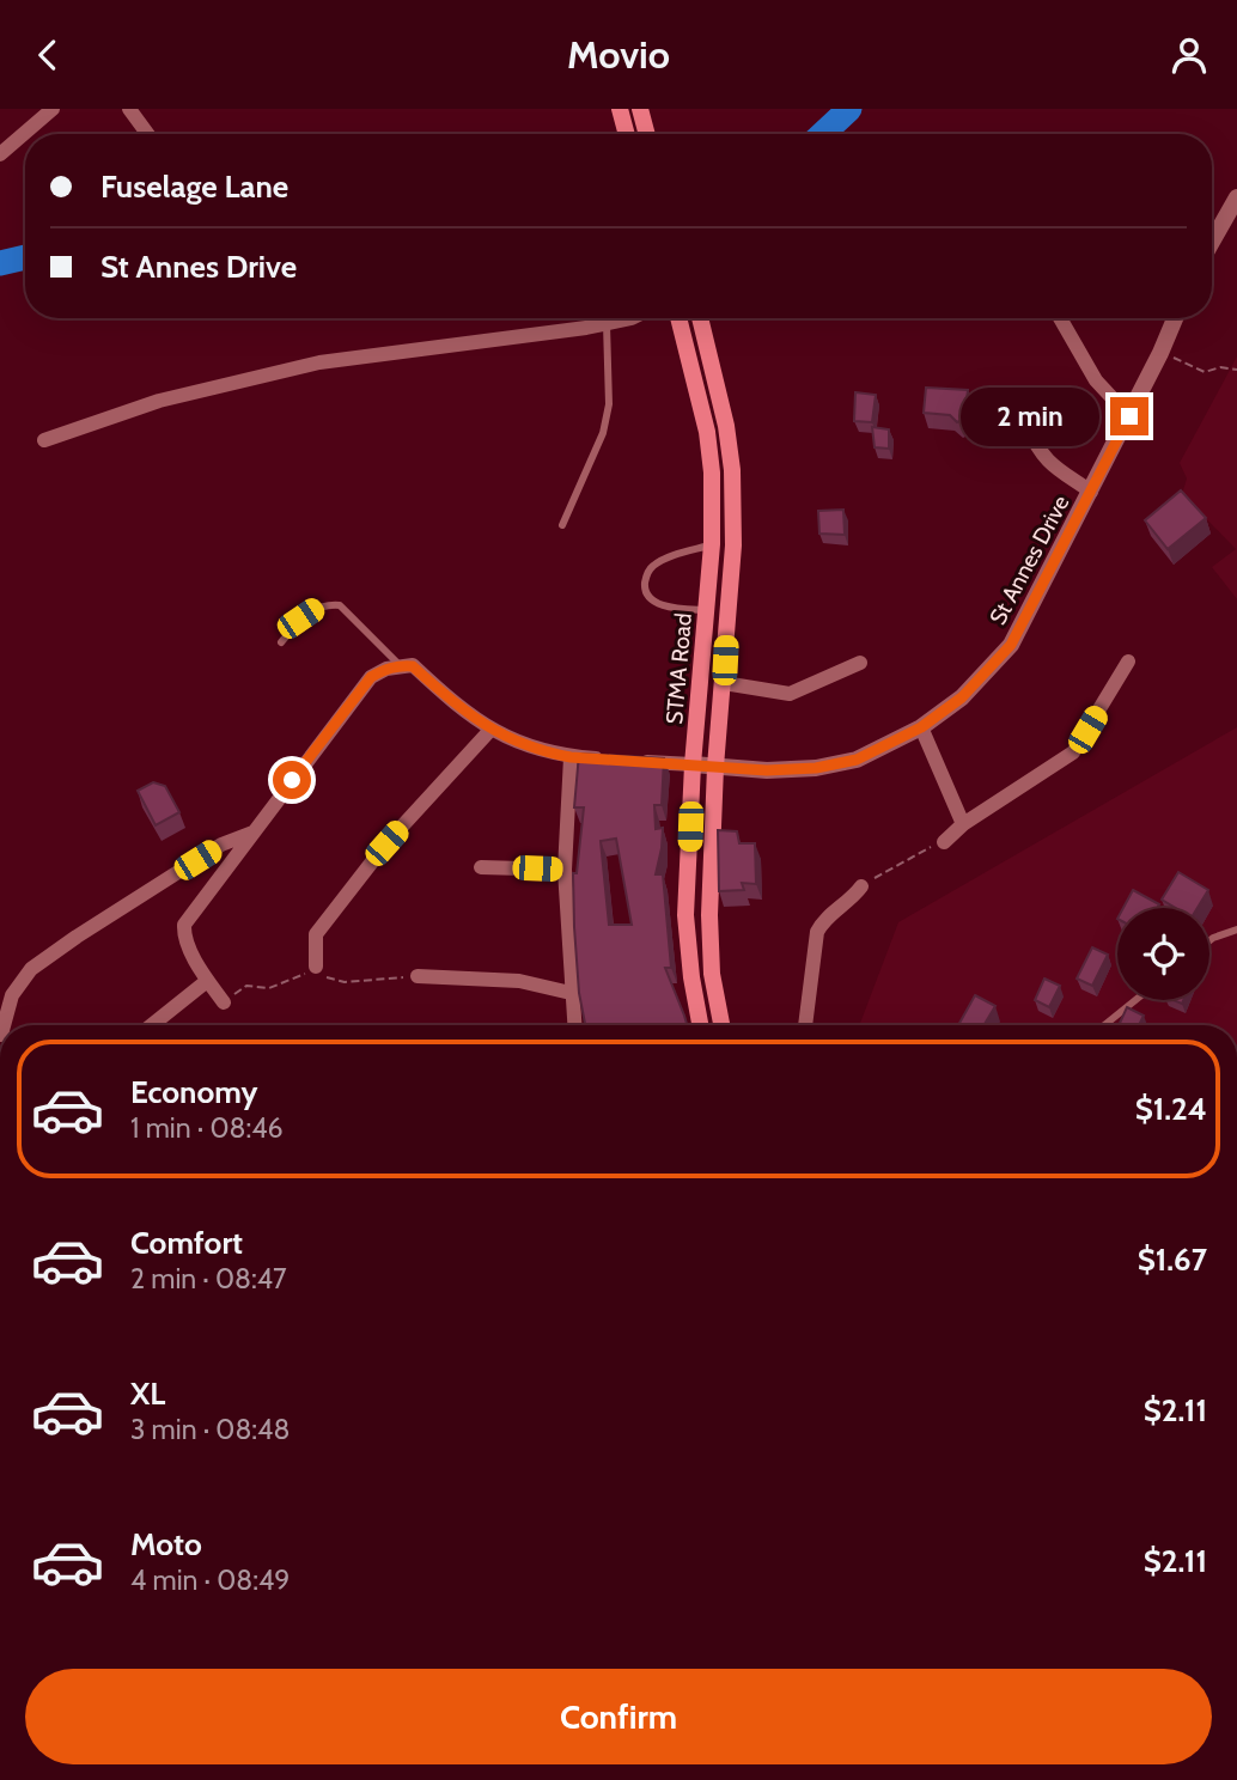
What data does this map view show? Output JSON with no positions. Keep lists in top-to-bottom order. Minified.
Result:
{"streets":{"main road":["STMA Road"],"street":["St Annes Drive"]},"crossings":[["St Annes Drive","STMA Road"]],"page":{"header":"Movio","banner":["Fuselage Lane","St Annes Drive"],"bubble":"2 min","list":[{"name":"Economy","note":"1 min · 08:46","value":"$1.24"},{"name":"Comfort","note":"2 min · 08:47","value":"$1.67"},{"name":"XL","note":"3 min · 08:48","value":"$2.11"},{"name":"Moto","note":"4 min · 08:49","value":"$2.11"}],"buttons":"Confirm"}}
